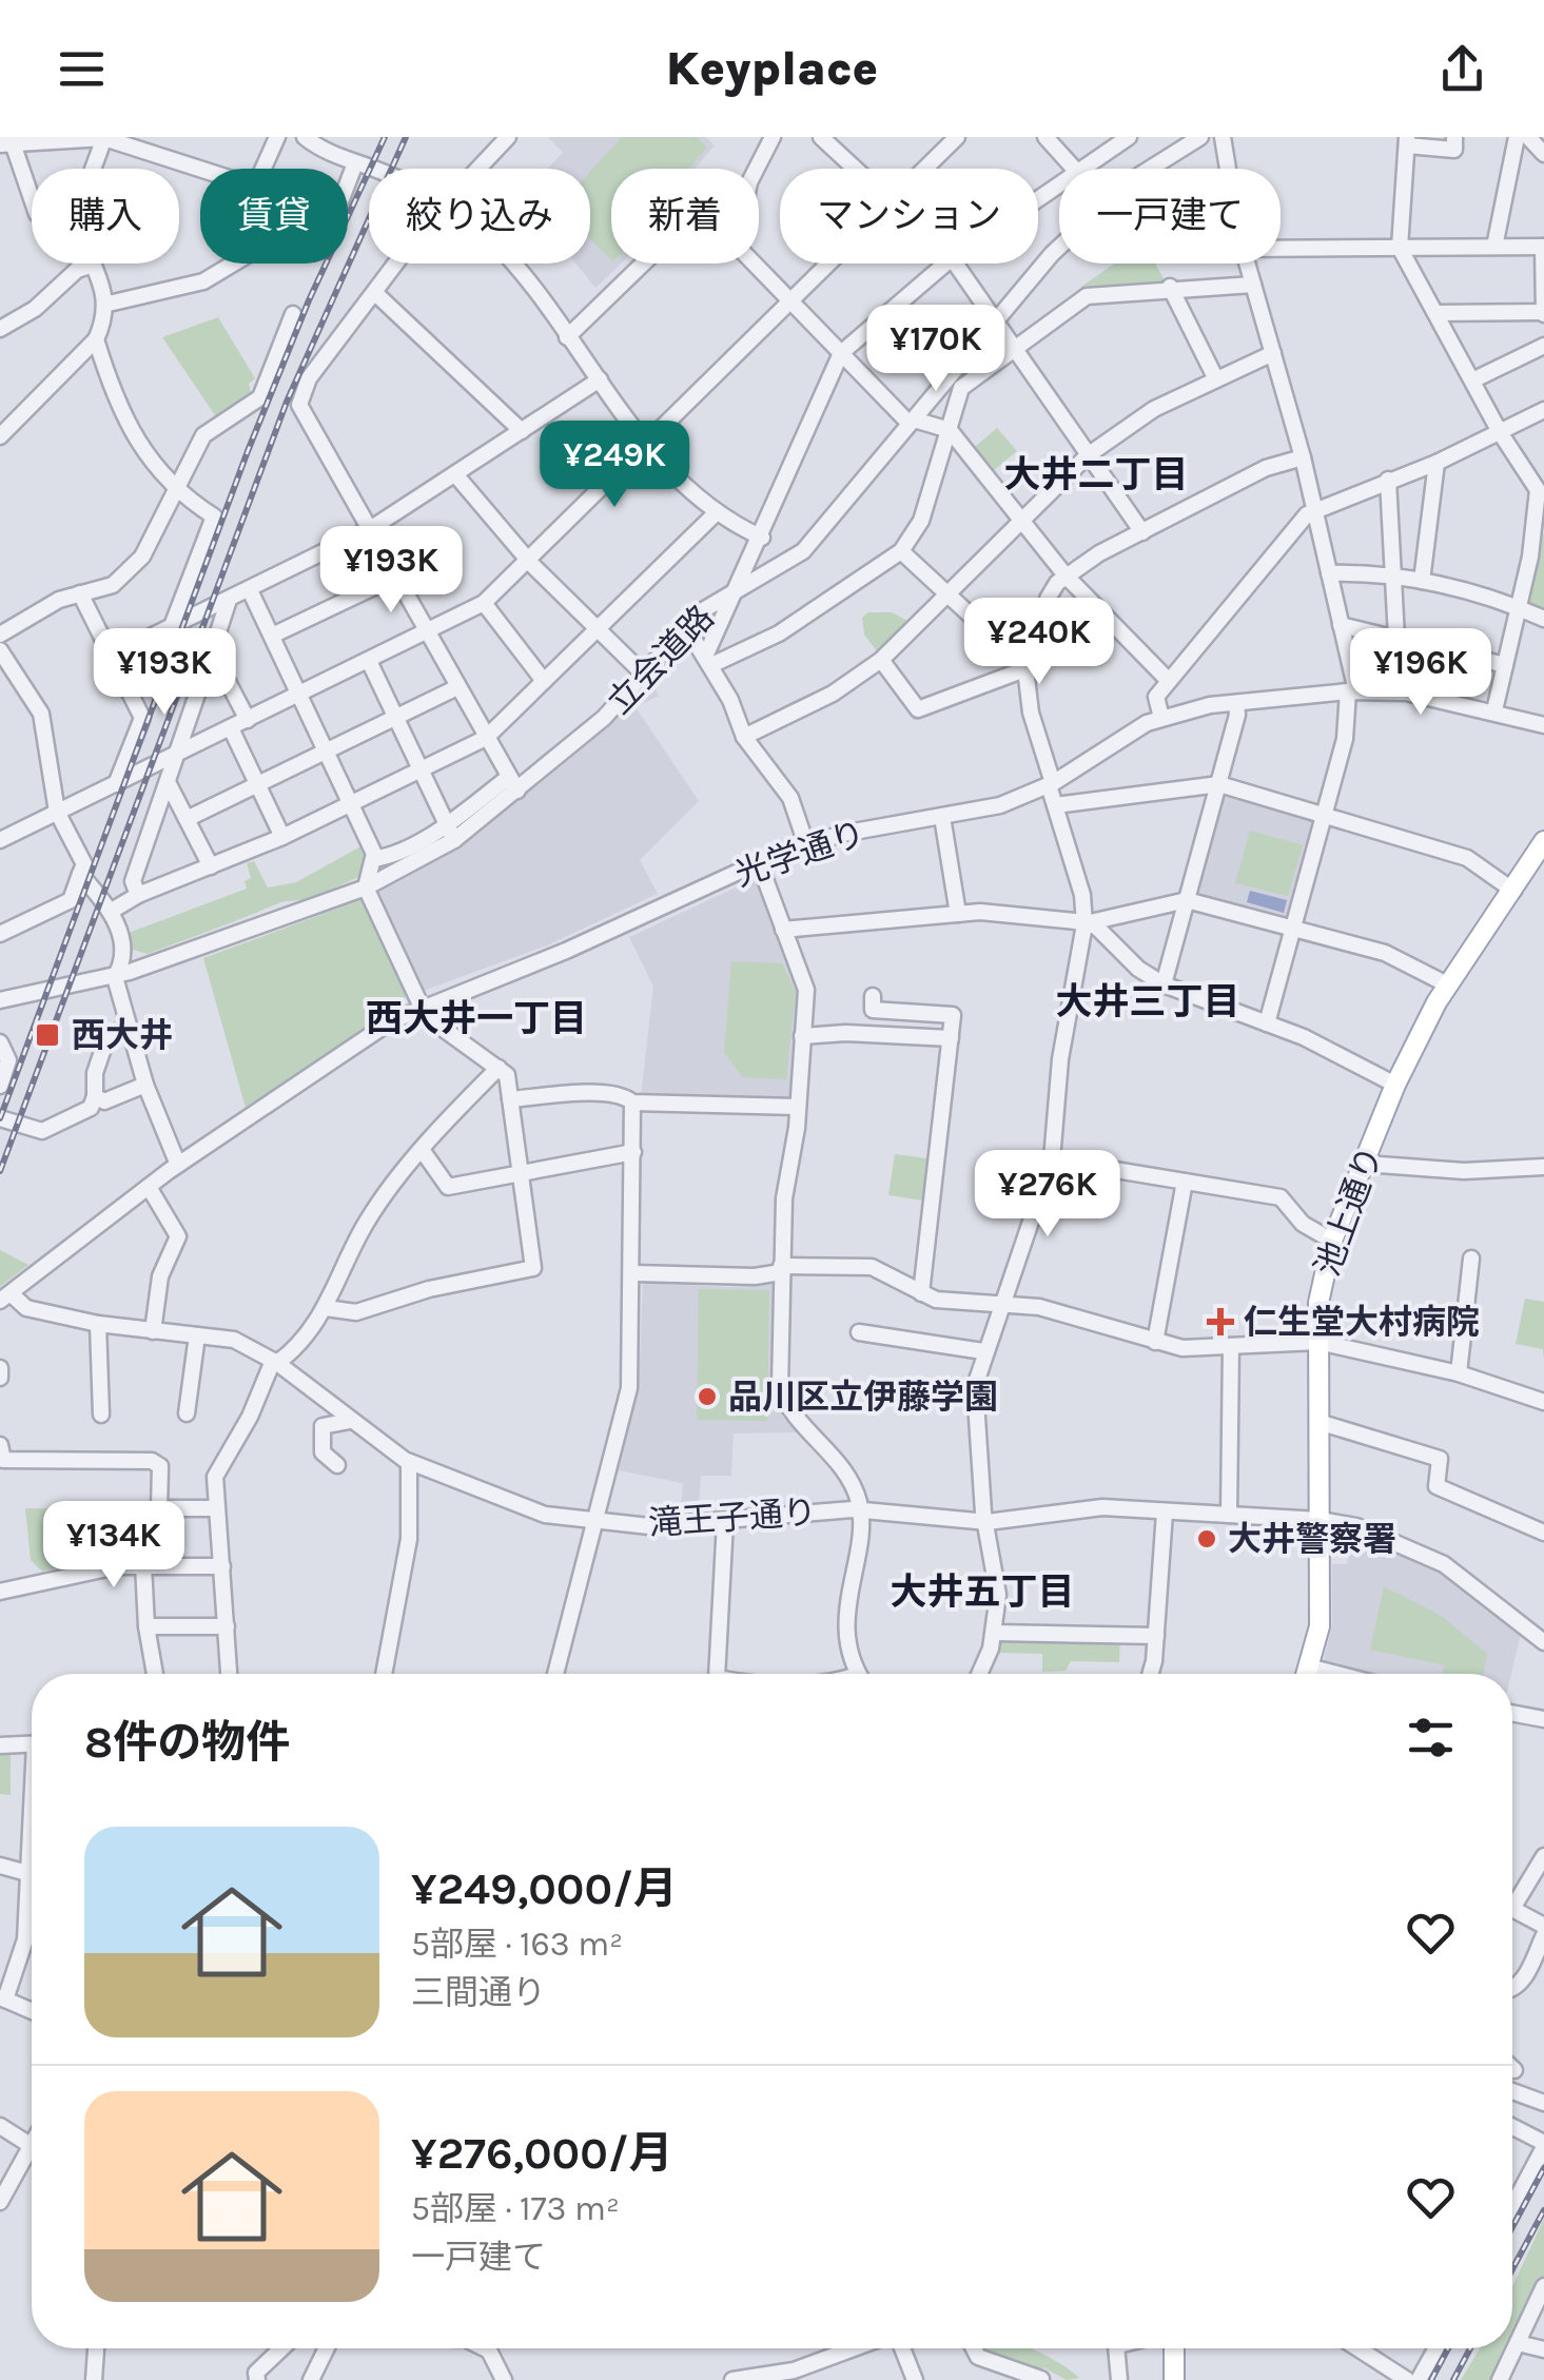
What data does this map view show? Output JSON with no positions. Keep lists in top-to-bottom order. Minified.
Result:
{"streets":{"main road":["池上通り"],"street":["立会道路","光学通り","滝王子通り"]},"crossings":[["光学通り","滝王子通り"],["池上通り","滝王子通り"]],"districts":["大井二丁目","大井三丁目","西大井一丁目","大井五丁目"],"places":{"transit":["西大井"],"health":["仁生堂大村病院"],"other":["品川区立伊藤学園","大井警察署"]},"page":{"header":"Keyplace","chip":["購入","賃貸","絞り込み","新着","マンション","一戸建て"],"price":["¥170K","¥249K","¥193K","¥240K","¥193K","¥196K","¥276K","¥134K"],"heading":"8件の物件","list":[{"name":"¥249,000/月","note":"5部屋 · 163 m² · 三間通り"},{"name":"¥276,000/月","note":"5部屋 · 173 m² · 一戸建て"}]}}
